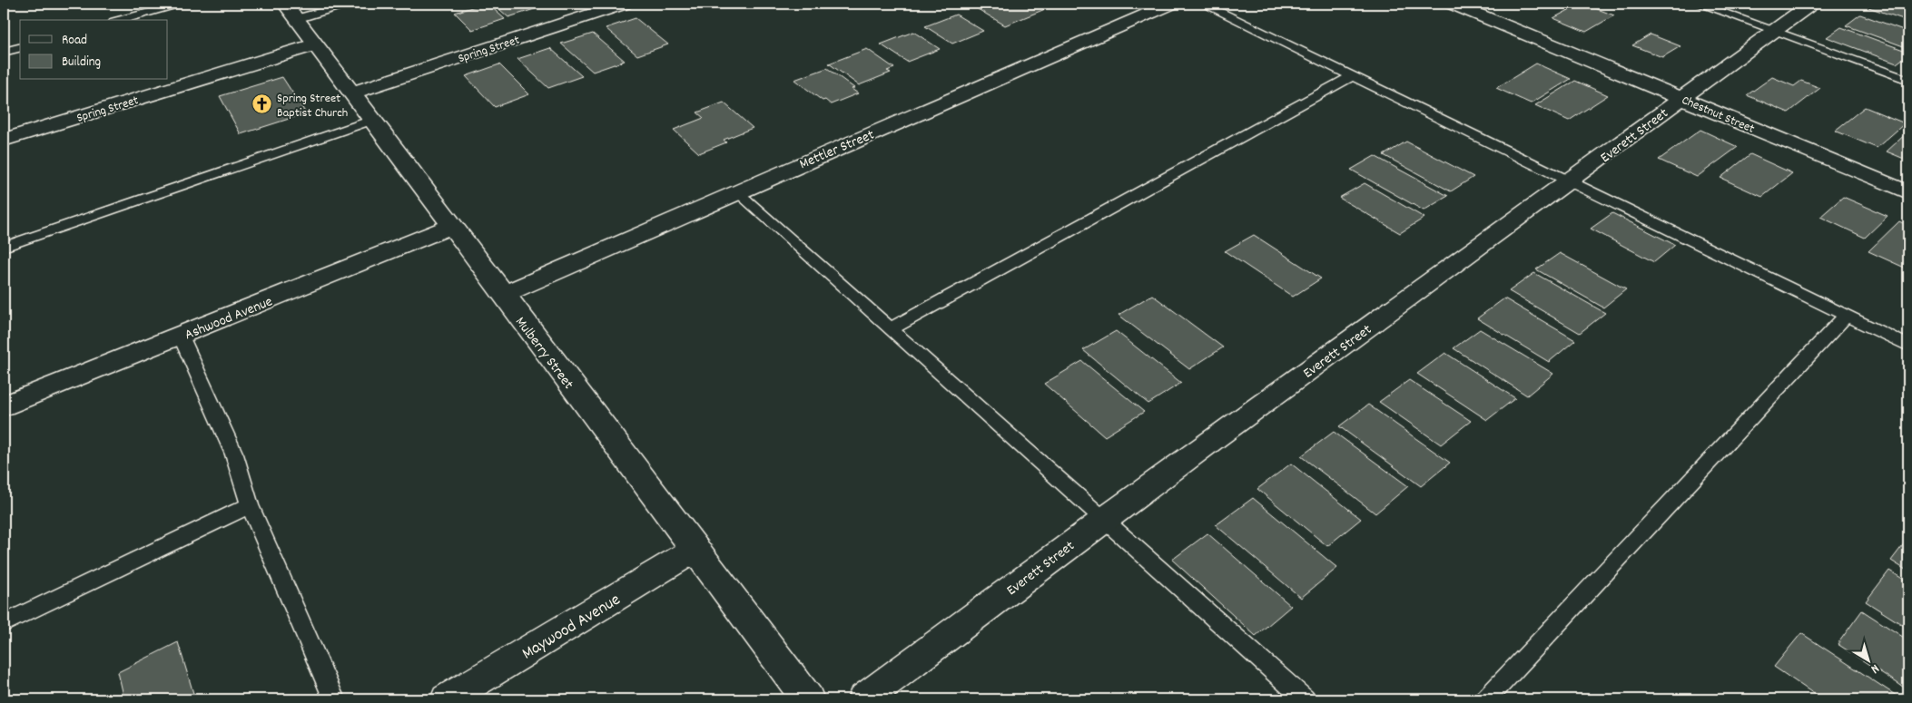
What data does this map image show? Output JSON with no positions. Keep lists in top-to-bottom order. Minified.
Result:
{"streets":{"street":["Spring Street","Chestnut Street","Everett Street","Mettler Street","Ashwood Avenue","Mulberry Street","Maywood Avenue"]},"crossings":[["Spring Street","Mulberry Street"],["Chestnut Street","Everett Street"],["Mettler Street","Mulberry Street"],["Ashwood Avenue","Mulberry Street"],["Mulberry Street","Maywood Avenue"]],"places":{"church":["Spring Street Baptist Church"]},"legend":["Road","Building"],"north":"bottom right"}
